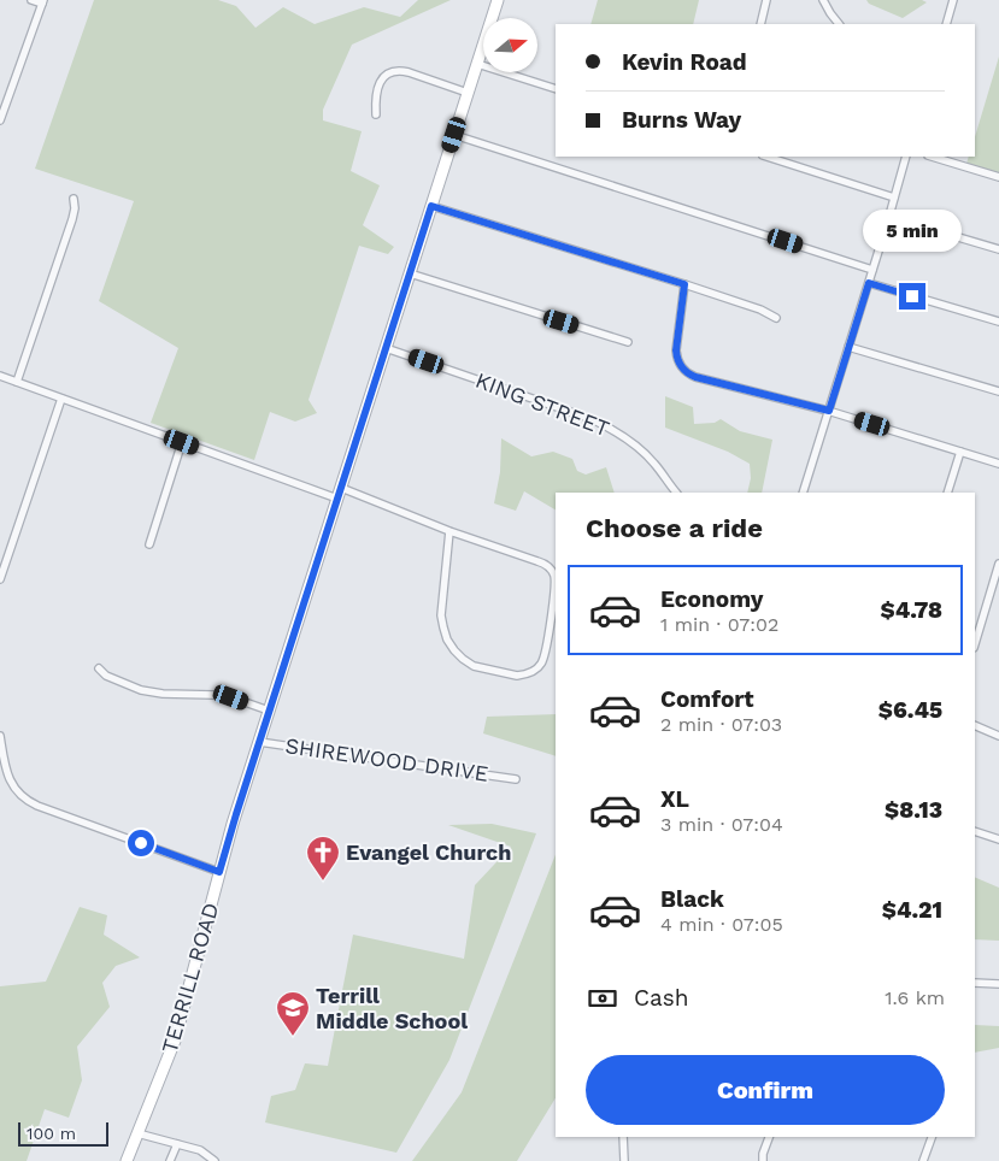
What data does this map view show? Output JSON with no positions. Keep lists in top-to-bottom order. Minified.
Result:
{"streets":{"street":["KING STREET","SHIREWOOD DRIVE","TERRILL ROAD"]},"crossings":[["KING STREET","TERRILL ROAD"],["SHIREWOOD DRIVE","TERRILL ROAD"]],"places":{"church":["Evangel Church"],"school or university":["Terrill Middle School"]},"scale_bar":"100 m","north":"right","page":{"banner":["Kevin Road","Burns Way"],"bubble":"5 min","heading":"Choose a ride","list":[{"name":"Economy","note":"1 min · 07:02","value":"$4.78"},{"name":"Comfort","note":"2 min · 07:03","value":"$6.45"},{"name":"XL","note":"3 min · 07:04","value":"$8.13"},{"name":"Black","note":"4 min · 07:05","value":"$4.21"}],"pay":["Cash","1.6 km"],"buttons":"Confirm","scale":"100 m"}}
